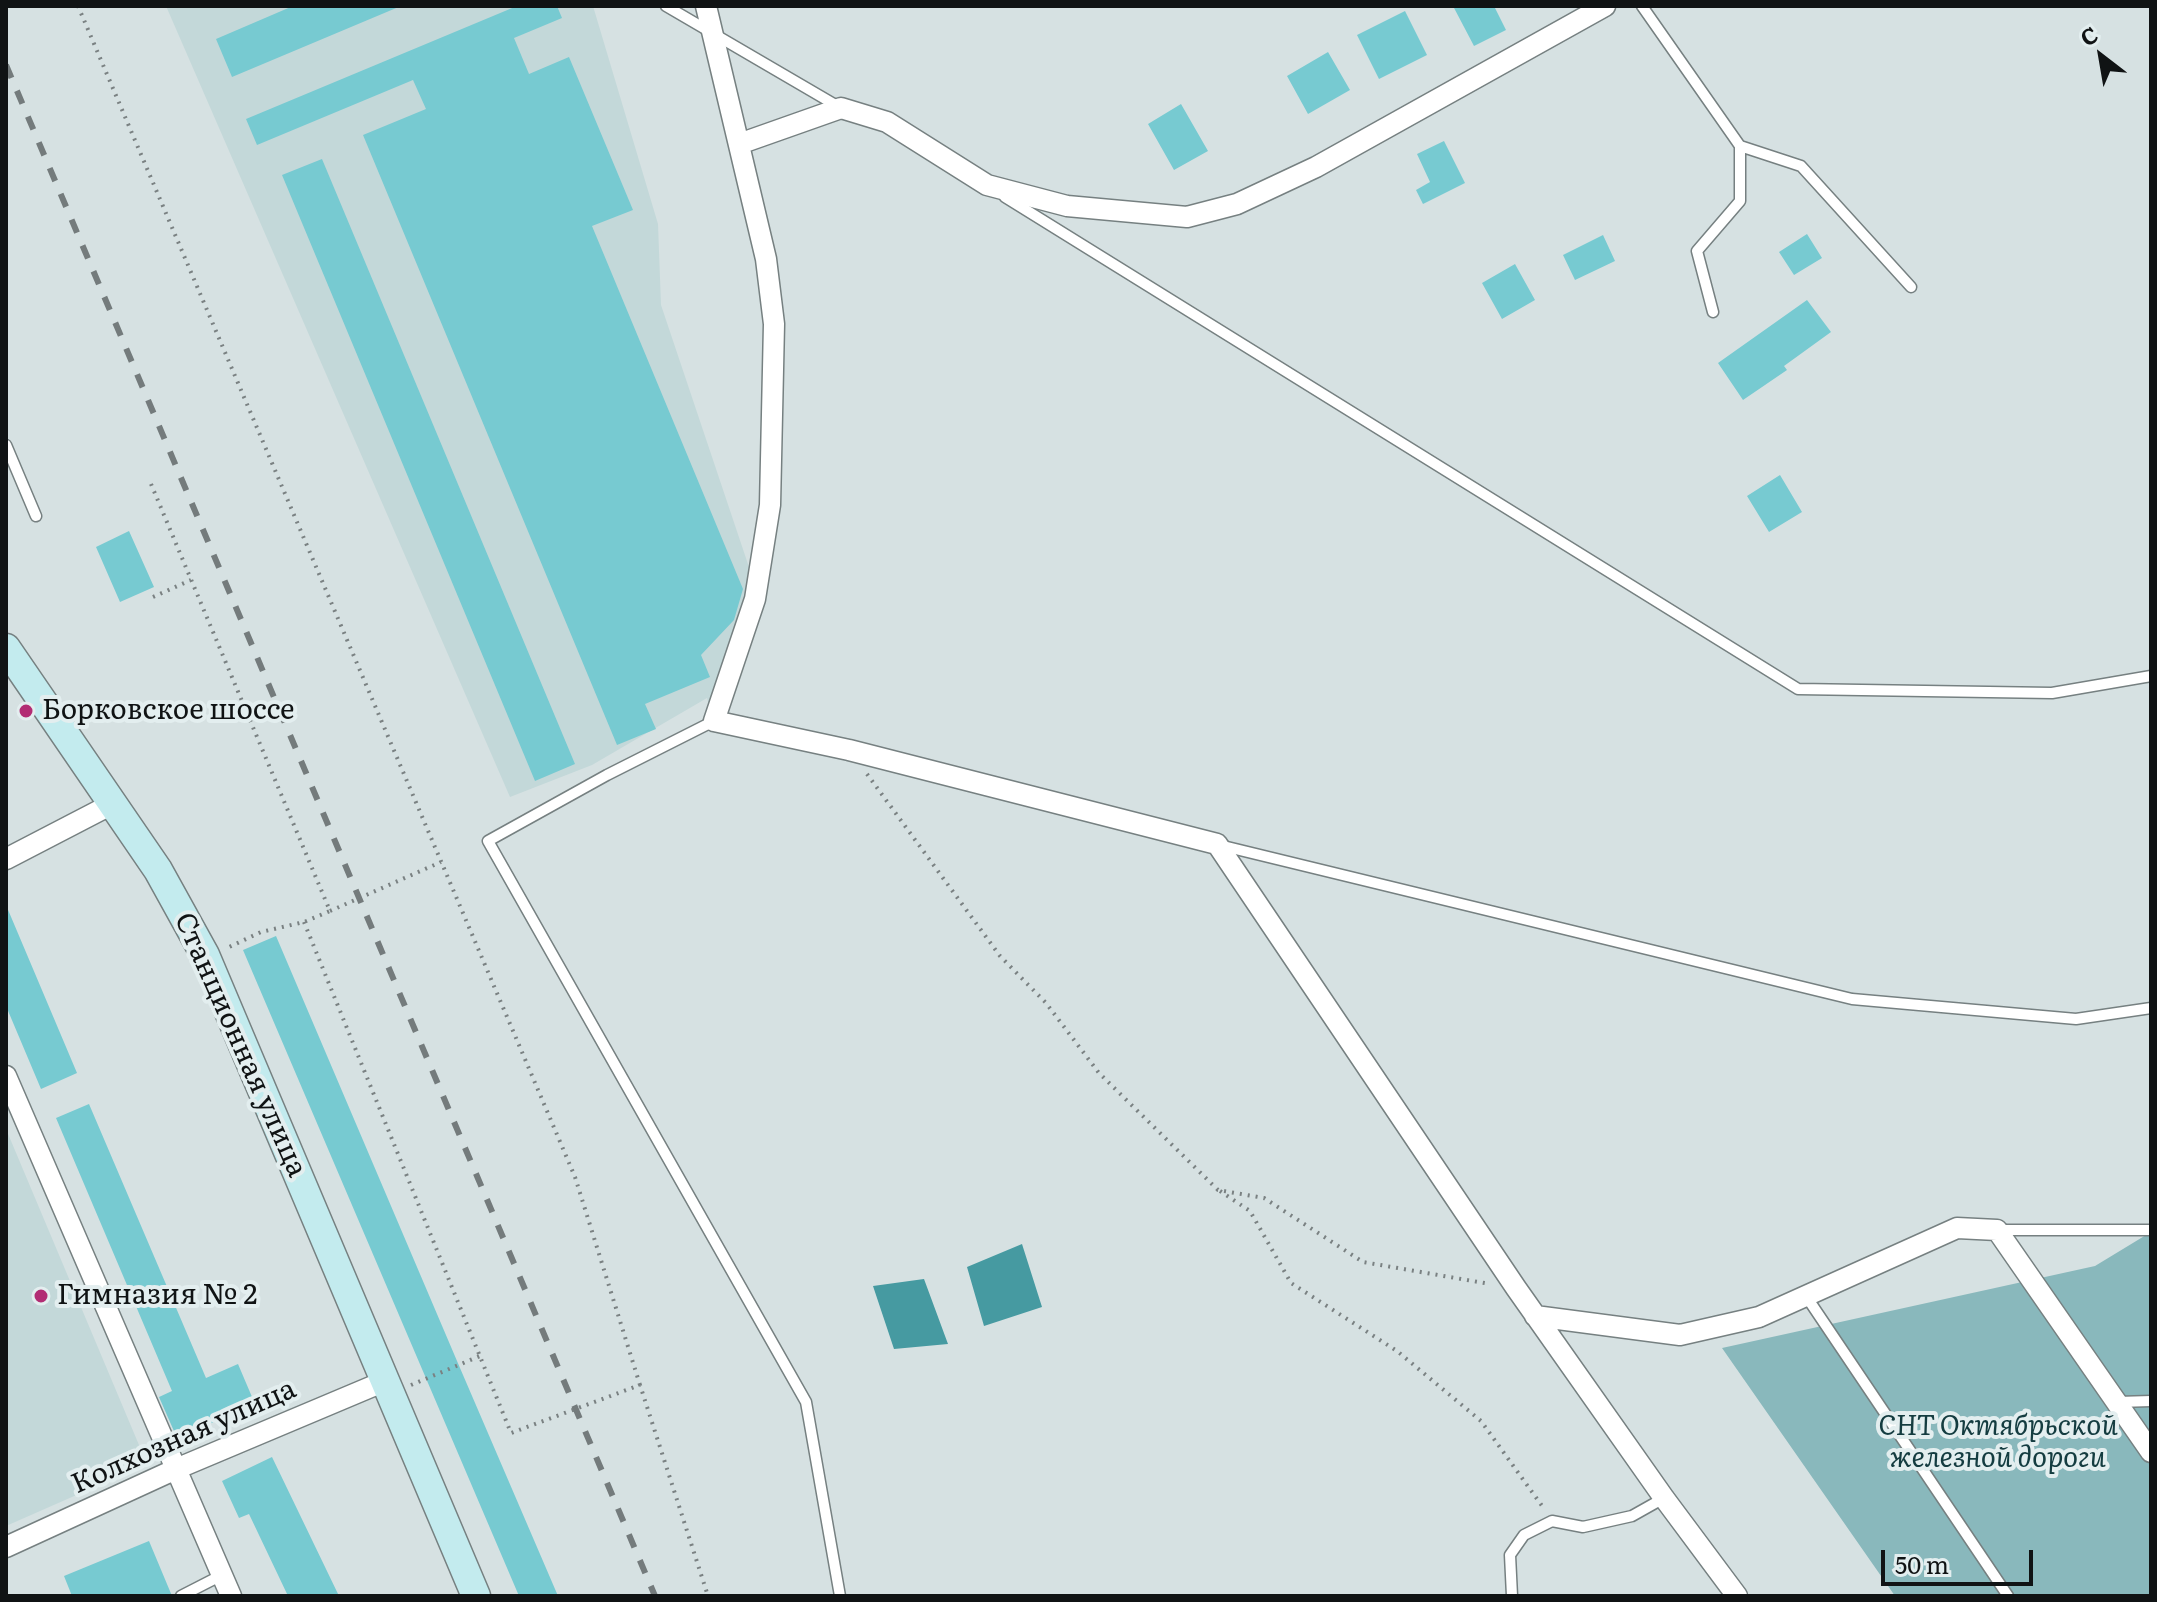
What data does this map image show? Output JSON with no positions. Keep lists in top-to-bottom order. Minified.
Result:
{"streets":{"main road":["Станционная улица"],"street":["Колхозная улица"]},"crossings":[["Станционная улица","Колхозная улица"]],"parks":["СНТ Октябрьской железной дороги"],"places":["Борковское шоссе","Гимназия № 2"],"scale_bar":"50 m","north":"top left"}
